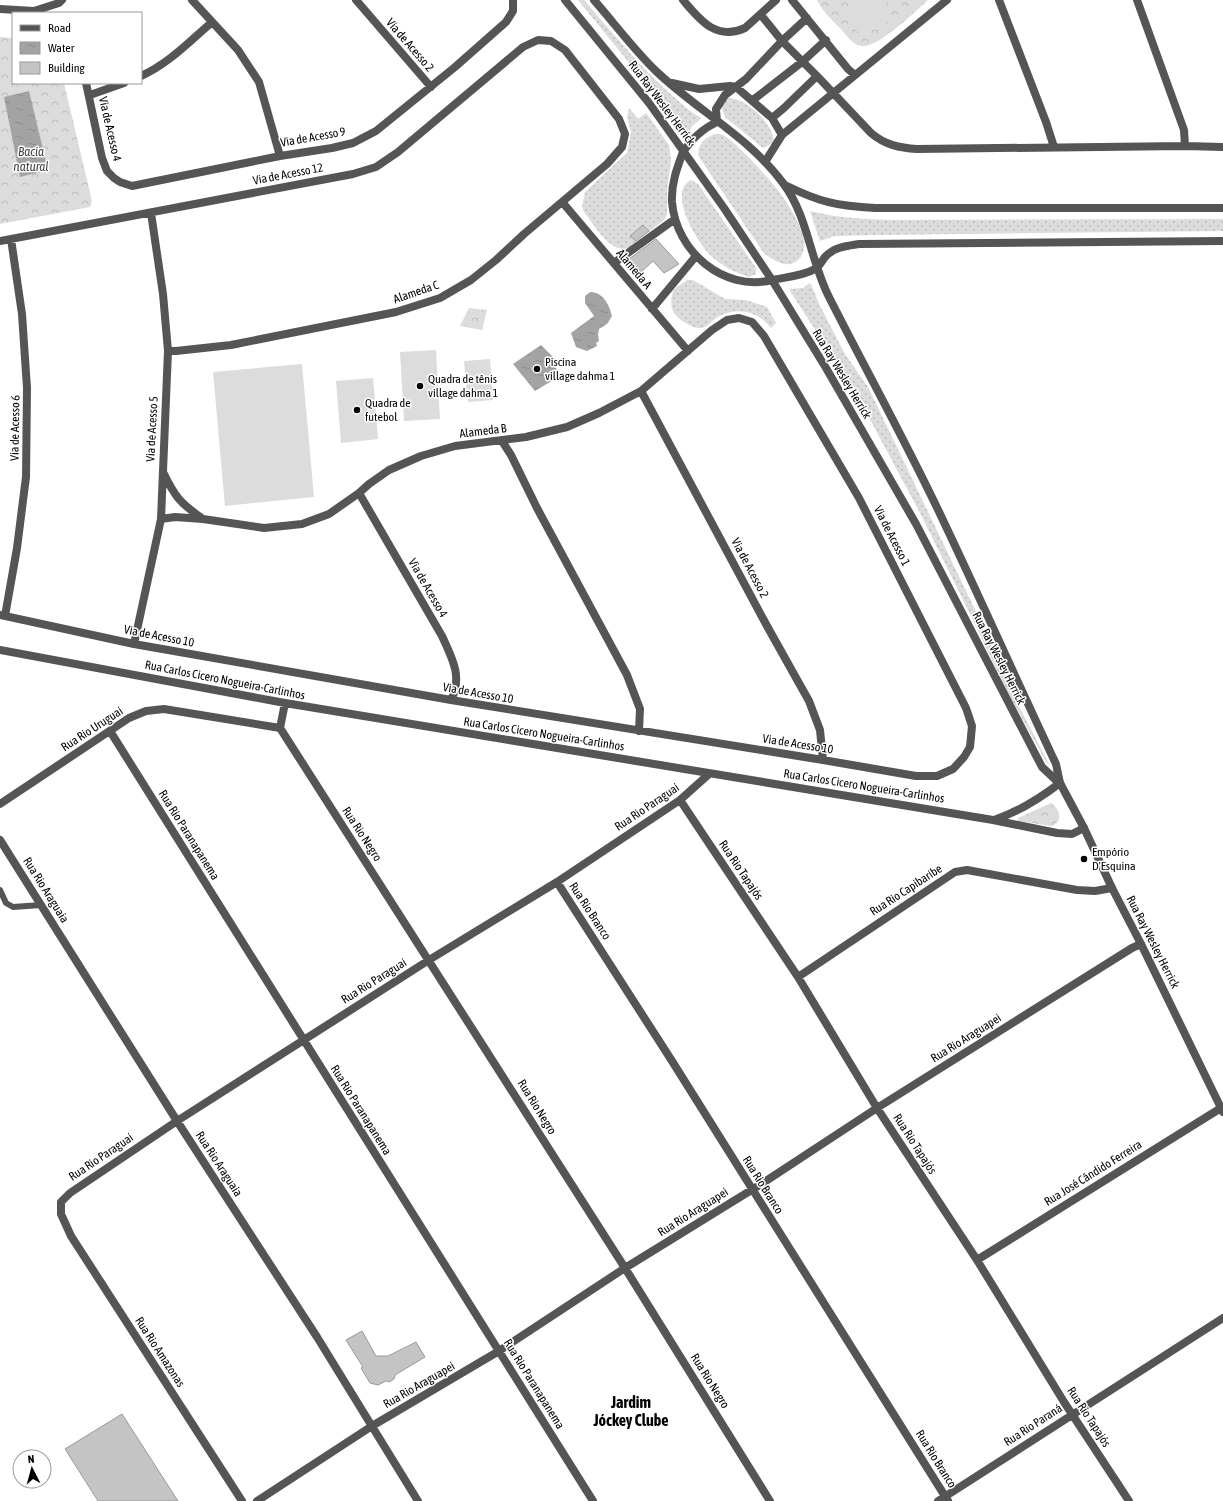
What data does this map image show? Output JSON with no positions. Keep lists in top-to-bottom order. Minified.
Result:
{"streets":{"street":["Via de Acesso 2","Rua Ray Wesley Herrick","Via de Acesso 4","Via de Acesso 9","Via de Acesso 12","Alameda A","Alameda C","Via de Acesso 6","Via de Acesso 5","Alameda B","Via de Acesso 1","Via de Acesso 10","Rua Carlos Cicero Nogueira-Carlinhos","Rua Rio Uruguai","Rua Rio Paraguai","Rua Rio Negro","Rua Rio Paranapanema","Rua Rio Tapajós","Rua Rio Araguaia","Rua Rio Capibaribe","Rua Rio Branco","Rua Rio Araguapei","Rua José Cândido Ferreira","Rua Rio Amazonas","Rua Rio Paraná"]},"crossings":[["Via de Acesso 2","Via de Acesso 9"],["Via de Acesso 2","Alameda B"],["Via de Acesso 2","Via de Acesso 10"],["Rua Ray Wesley Herrick","Rua Carlos Cicero Nogueira-Carlinhos"],["Rua Ray Wesley Herrick","Rua Rio Capibaribe"],["Rua Ray Wesley Herrick","Rua Rio Araguapei"],["Rua Ray Wesley Herrick","Rua José Cândido Ferreira"],["Via de Acesso 4","Via de Acesso 9"],["Via de Acesso 4","Alameda B"],["Via de Acesso 4","Via de Acesso 10"],["Via de Acesso 12","Alameda C"],["Via de Acesso 12","Via de Acesso 6"],["Via de Acesso 12","Via de Acesso 5"],["Alameda A","Alameda C"],["Alameda A","Alameda B"],["Alameda C","Via de Acesso 5"],["Via de Acesso 6","Via de Acesso 10"],["Via de Acesso 5","Alameda B"],["Via de Acesso 5","Via de Acesso 10"],["Alameda B","Via de Acesso 1"],["Via de Acesso 1","Via de Acesso 10"],["Rua Carlos Cicero Nogueira-Carlinhos","Rua Rio Paraguai"],["Rua Rio Uruguai","Rua Rio Negro"],["Rua Rio Uruguai","Rua Rio Paranapanema"],["Rua Rio Paraguai","Rua Rio Negro"],["Rua Rio Paraguai","Rua Rio Paranapanema"],["Rua Rio Paraguai","Rua Rio Tapajós"],["Rua Rio Paraguai","Rua Rio Araguaia"],["Rua Rio Paraguai","Rua Rio Branco"],["Rua Rio Paraguai","Rua Rio Amazonas"],["Rua Rio Negro","Rua Rio Araguapei"],["Rua Rio Paranapanema","Rua Rio Araguapei"],["Rua Rio Tapajós","Rua Rio Capibaribe"],["Rua Rio Tapajós","Rua Rio Araguapei"],["Rua Rio Tapajós","Rua José Cândido Ferreira"],["Rua Rio Tapajós","Rua Rio Paraná"],["Rua Rio Araguaia","Rua Rio Araguapei"],["Rua Rio Branco","Rua Rio Araguapei"],["Rua Rio Branco","Rua Rio Paraná"]],"districts":["Jardim Jóckey Clube"],"water":["Bacia natural"],"places":["Piscina village dahma 1","Quadra de tênis village dahma 1","Quadra de futebol","Empório D'Esquina"],"legend":["Road","Water","Building"],"north":"top"}
